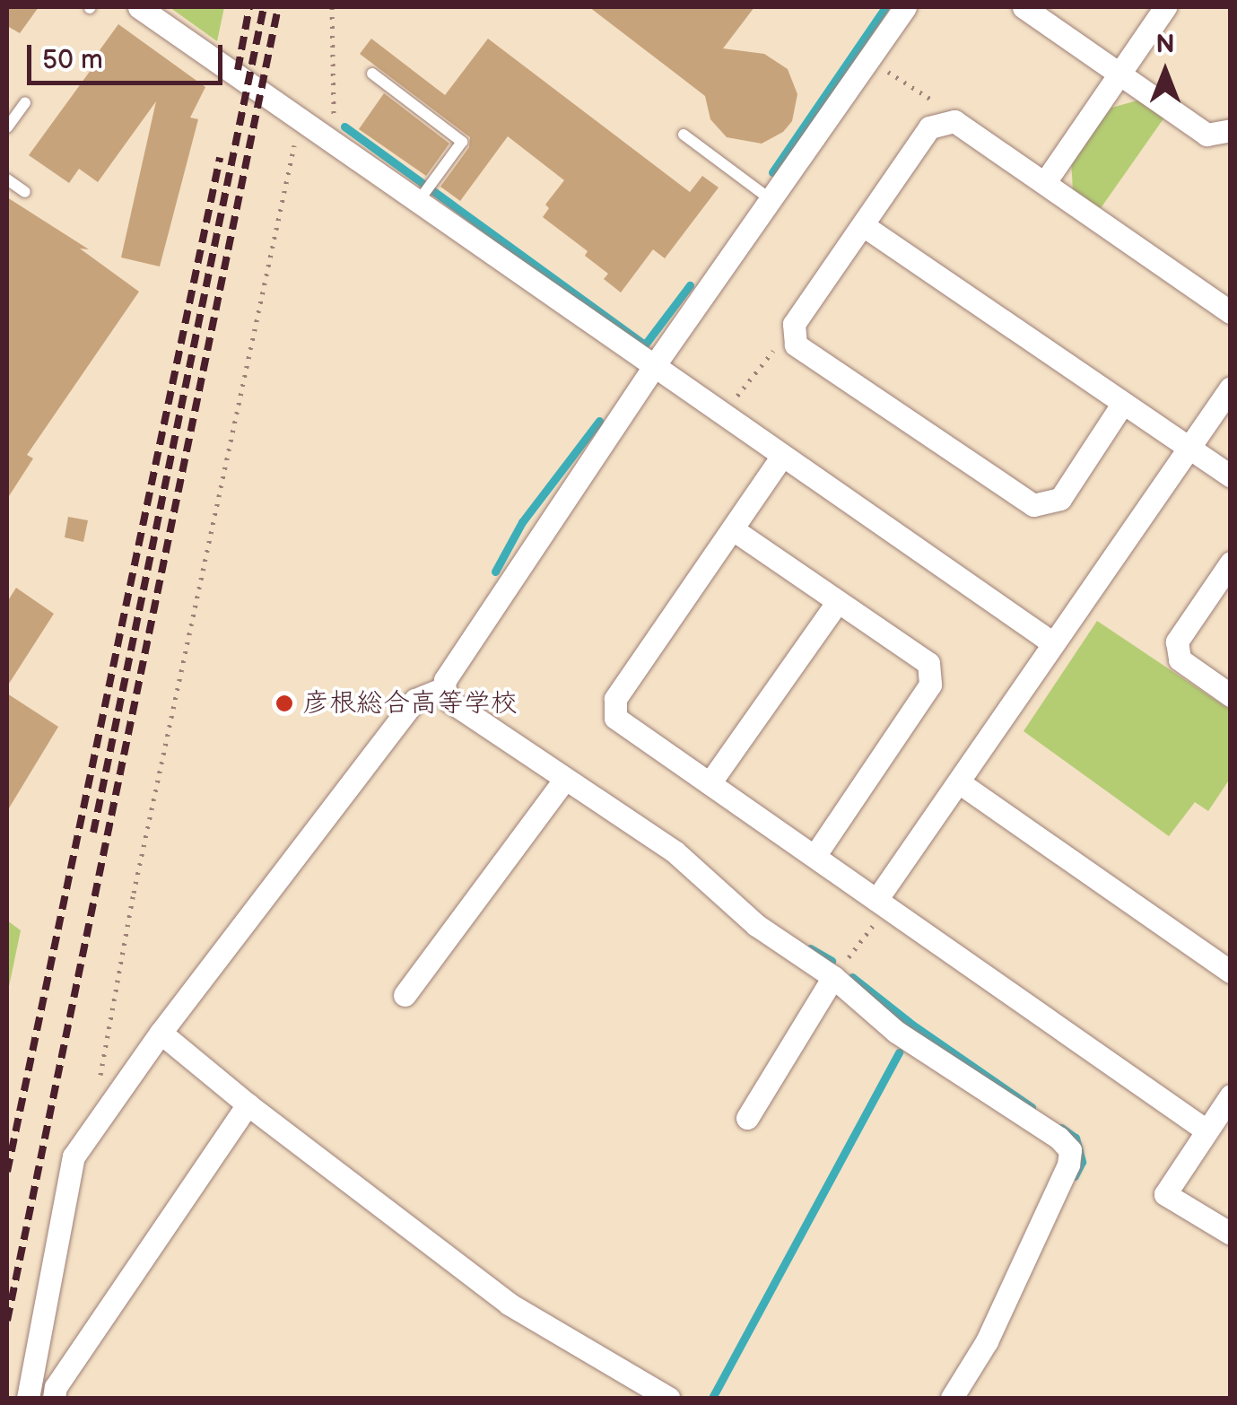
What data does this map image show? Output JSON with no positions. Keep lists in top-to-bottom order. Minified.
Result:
{"places":["彦根総合高等学校"],"scale_bar":"50 m","north":"top"}
